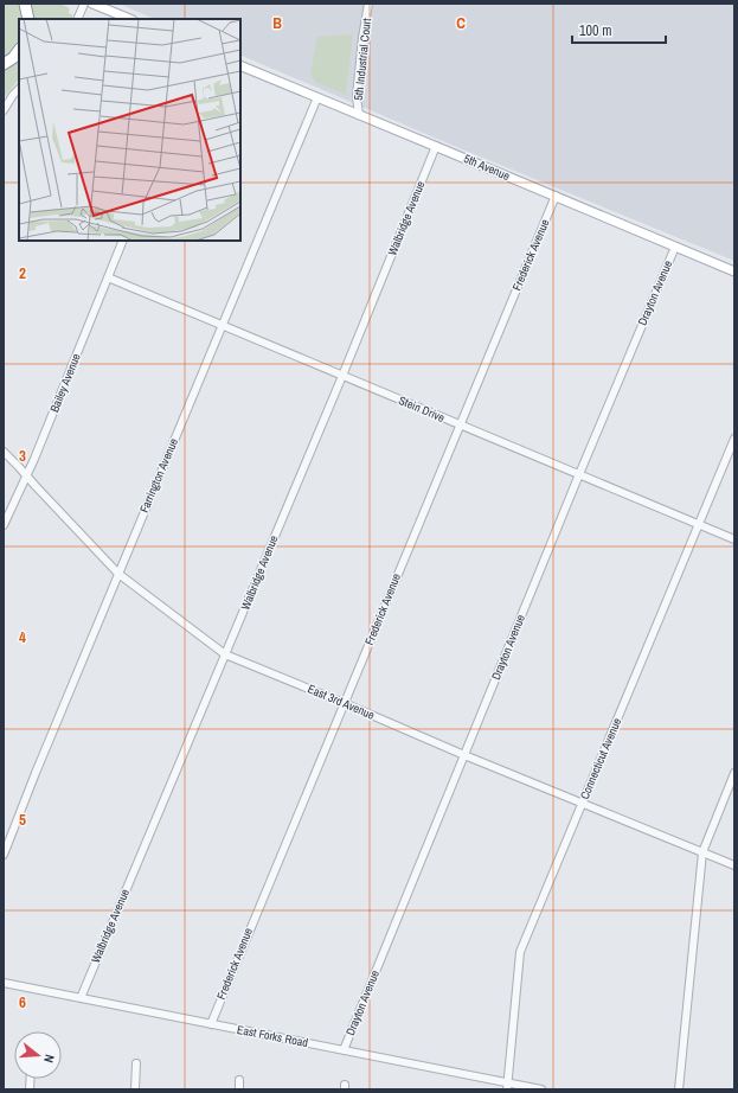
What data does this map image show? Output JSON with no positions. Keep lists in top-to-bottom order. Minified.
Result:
{"streets":{"main road":["5th Avenue"],"street":["5th Industrial Court","Walbridge Avenue","Frederick Avenue","Drayton Avenue","Bailey Avenue","Stein Drive","Farrington Avenue","East 3rd Avenue","Connecticut Avenue","East Forks Road"]},"crossings":[["5th Industrial Court","5th Avenue"],["5th Avenue","Walbridge Avenue"],["5th Avenue","Frederick Avenue"],["5th Avenue","Drayton Avenue"],["5th Avenue","Farrington Avenue"],["Walbridge Avenue","Stein Drive"],["Walbridge Avenue","East 3rd Avenue"],["Walbridge Avenue","East Forks Road"],["Frederick Avenue","Stein Drive"],["Frederick Avenue","East 3rd Avenue"],["Frederick Avenue","East Forks Road"],["Drayton Avenue","Stein Drive"],["Drayton Avenue","East 3rd Avenue"],["Drayton Avenue","East Forks Road"],["Bailey Avenue","Stein Drive"],["Bailey Avenue","East 3rd Avenue"],["Stein Drive","Farrington Avenue"],["Stein Drive","Connecticut Avenue"],["Farrington Avenue","East 3rd Avenue"],["East 3rd Avenue","Connecticut Avenue"],["Connecticut Avenue","East Forks Road"]],"scale_bar":"100 m","north":"right","grid":{"columns":["B","C"],"rows":["2","3","4","5","6"]}}
